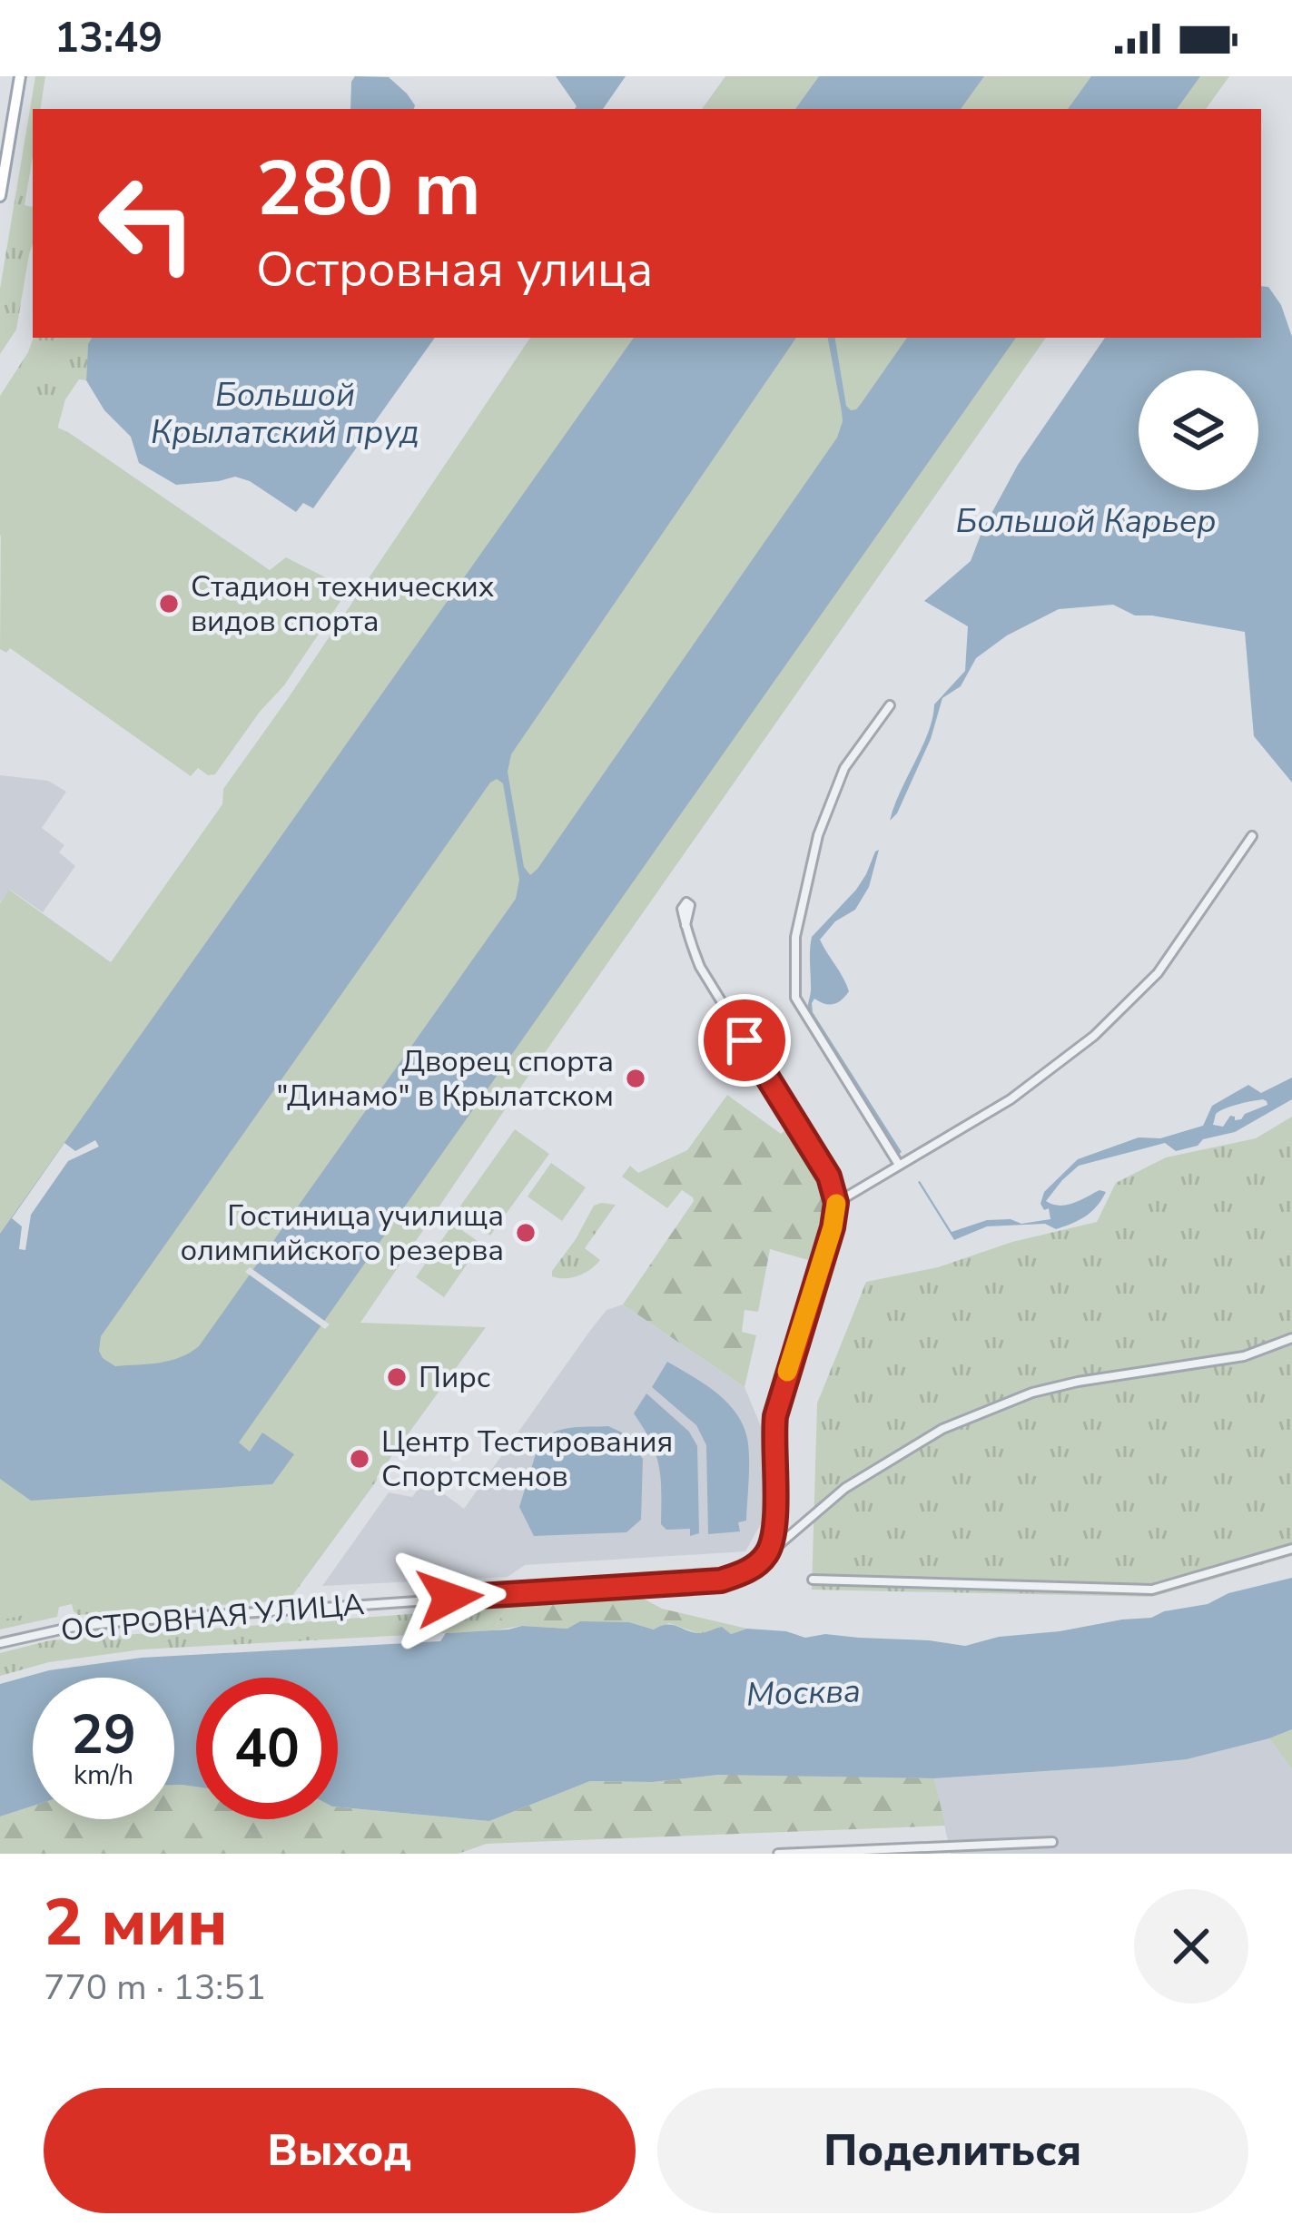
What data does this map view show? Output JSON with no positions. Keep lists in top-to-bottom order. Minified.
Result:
{"streets":{"street":["ОСТРОВНАЯ УЛИЦА"]},"water":["Большой Крылатский пруд","Большой Карьер","Москва"],"places":["Стадион технических видов спорта","Дворец спорта \"Динамо\" в Крылатском","Гостиница училища олимпийского резерва","Пирс","Центр Тестирования Спортсменов"],"page":{"status":"13:49","turn":["280 m","Островная улица"],"speed":"29 km/h","limit":"40","heading":["2 мин","770 m · 13:51"],"buttons":["Выход","Поделиться"]}}
